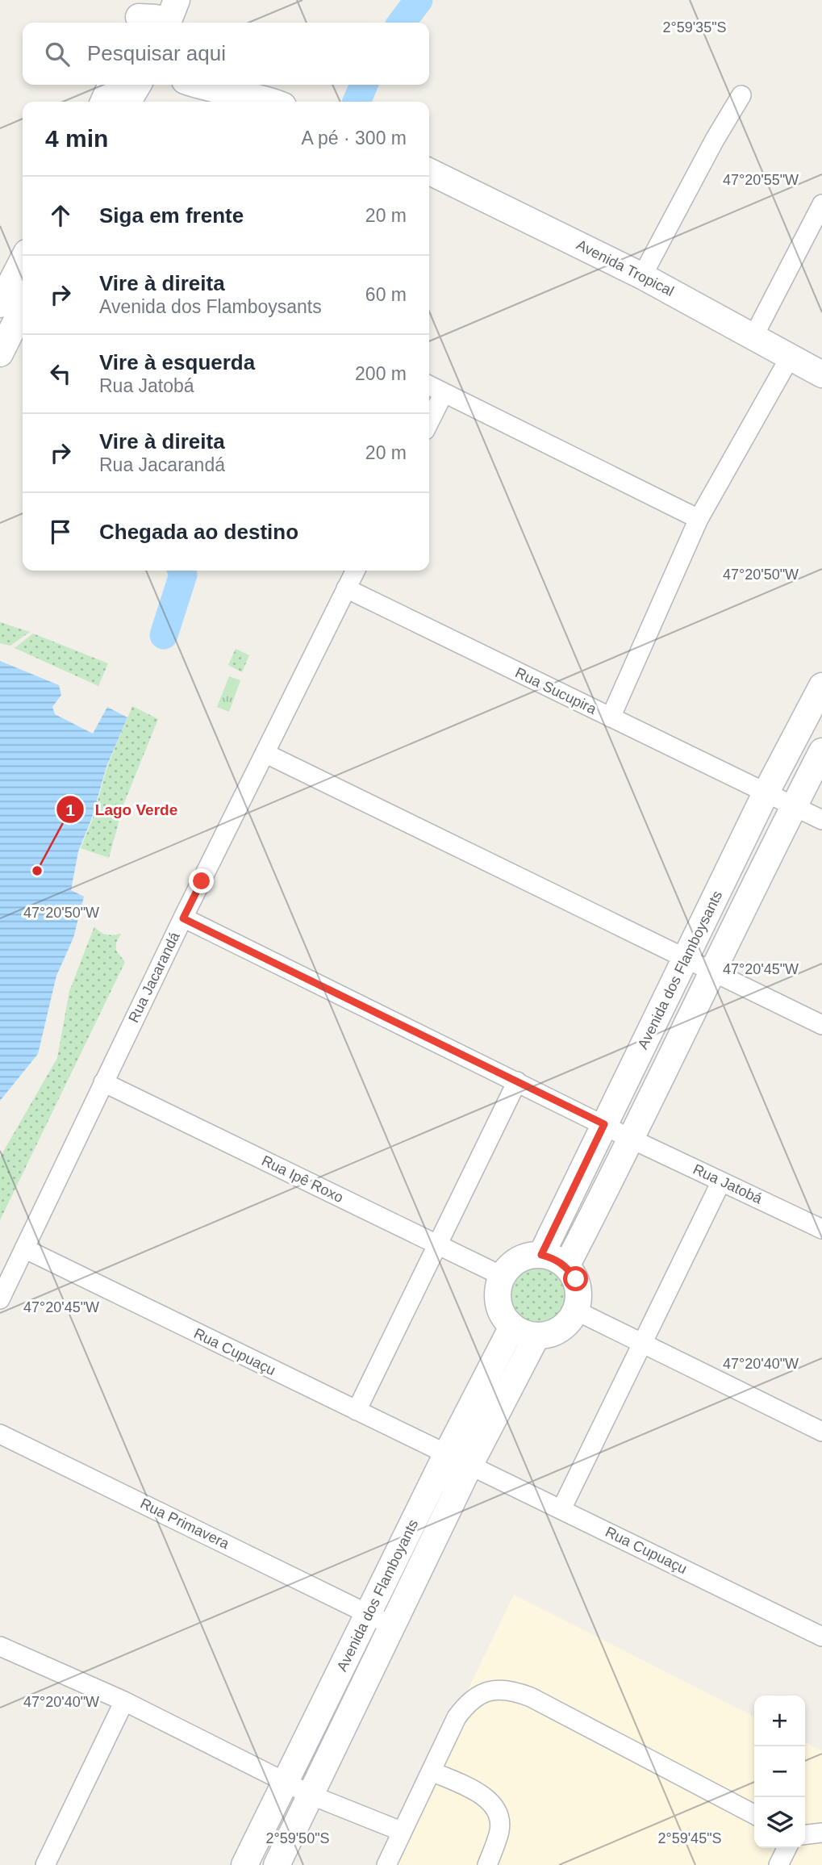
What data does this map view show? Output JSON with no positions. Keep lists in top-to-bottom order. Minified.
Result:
{"streets":{"street":["Avenida Tropical","Rua Sucupira","Avenida dos Flamboysants","Rua Jacarandá","Rua Ipê Roxo","Rua Jatobá","Rua Cupuaçu","Rua Primavera","Avenida dos Flamboyants"]},"crossings":[["Rua Sucupira","Avenida dos Flamboysants"],["Rua Sucupira","Rua Jacarandá"],["Avenida dos Flamboysants","Rua Ipê Roxo"],["Avenida dos Flamboysants","Rua Jatobá"],["Avenida dos Flamboysants","Avenida dos Flamboyants"],["Rua Jacarandá","Rua Ipê Roxo"],["Rua Jacarandá","Rua Cupuaçu"],["Rua Ipê Roxo","Avenida dos Flamboyants"],["Rua Cupuaçu","Avenida dos Flamboyants"],["Rua Primavera","Avenida dos Flamboyants"]],"places":["Lago Verde"],"page":{"search":"Pesquisar aqui","heading":["4 min","A pé · 300 m"],"list":[["Siga em frente","20 m"],["Vire à direita","Avenida dos Flamboysants","60 m"],["Vire à esquerda","Rua Jatobá","200 m"],["Vire à direita","Rua Jacarandá","20 m"],"Chegada ao destino"],"map_buttons":["+","−"]},"coordinates":["2°59'35\"S","47°20'55\"W","47°20'50\"W","47°20'45\"W","47°20'40\"W","2°59'50\"S","2°59'45\"S"]}
